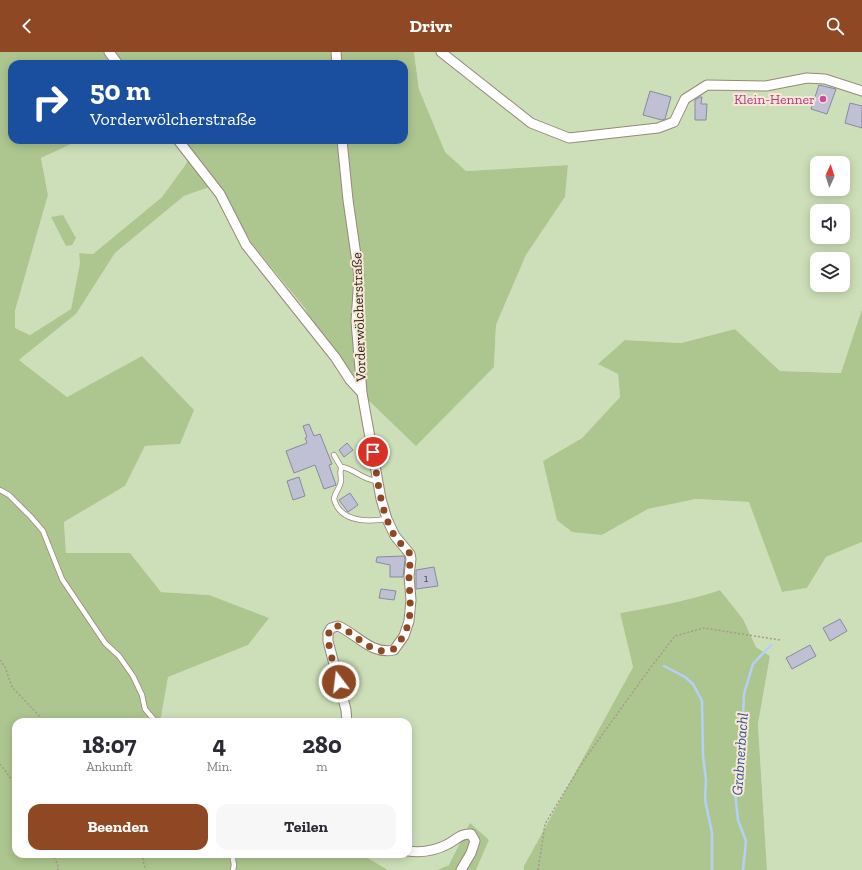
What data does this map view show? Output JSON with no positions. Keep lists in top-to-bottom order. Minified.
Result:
{"streets":{"street":["Vorderwölcherstraße"]},"water":["Grabnerbachl"],"places":["Klein-Henner"],"house_numbers":["1"],"north":"top","page":{"header":"Drivr","turn":["50 m","Vorderwölcherstraße"],"eta":["18:07","Ankunft","4","Min.","280","m"],"buttons":["Beenden","Teilen"]}}
